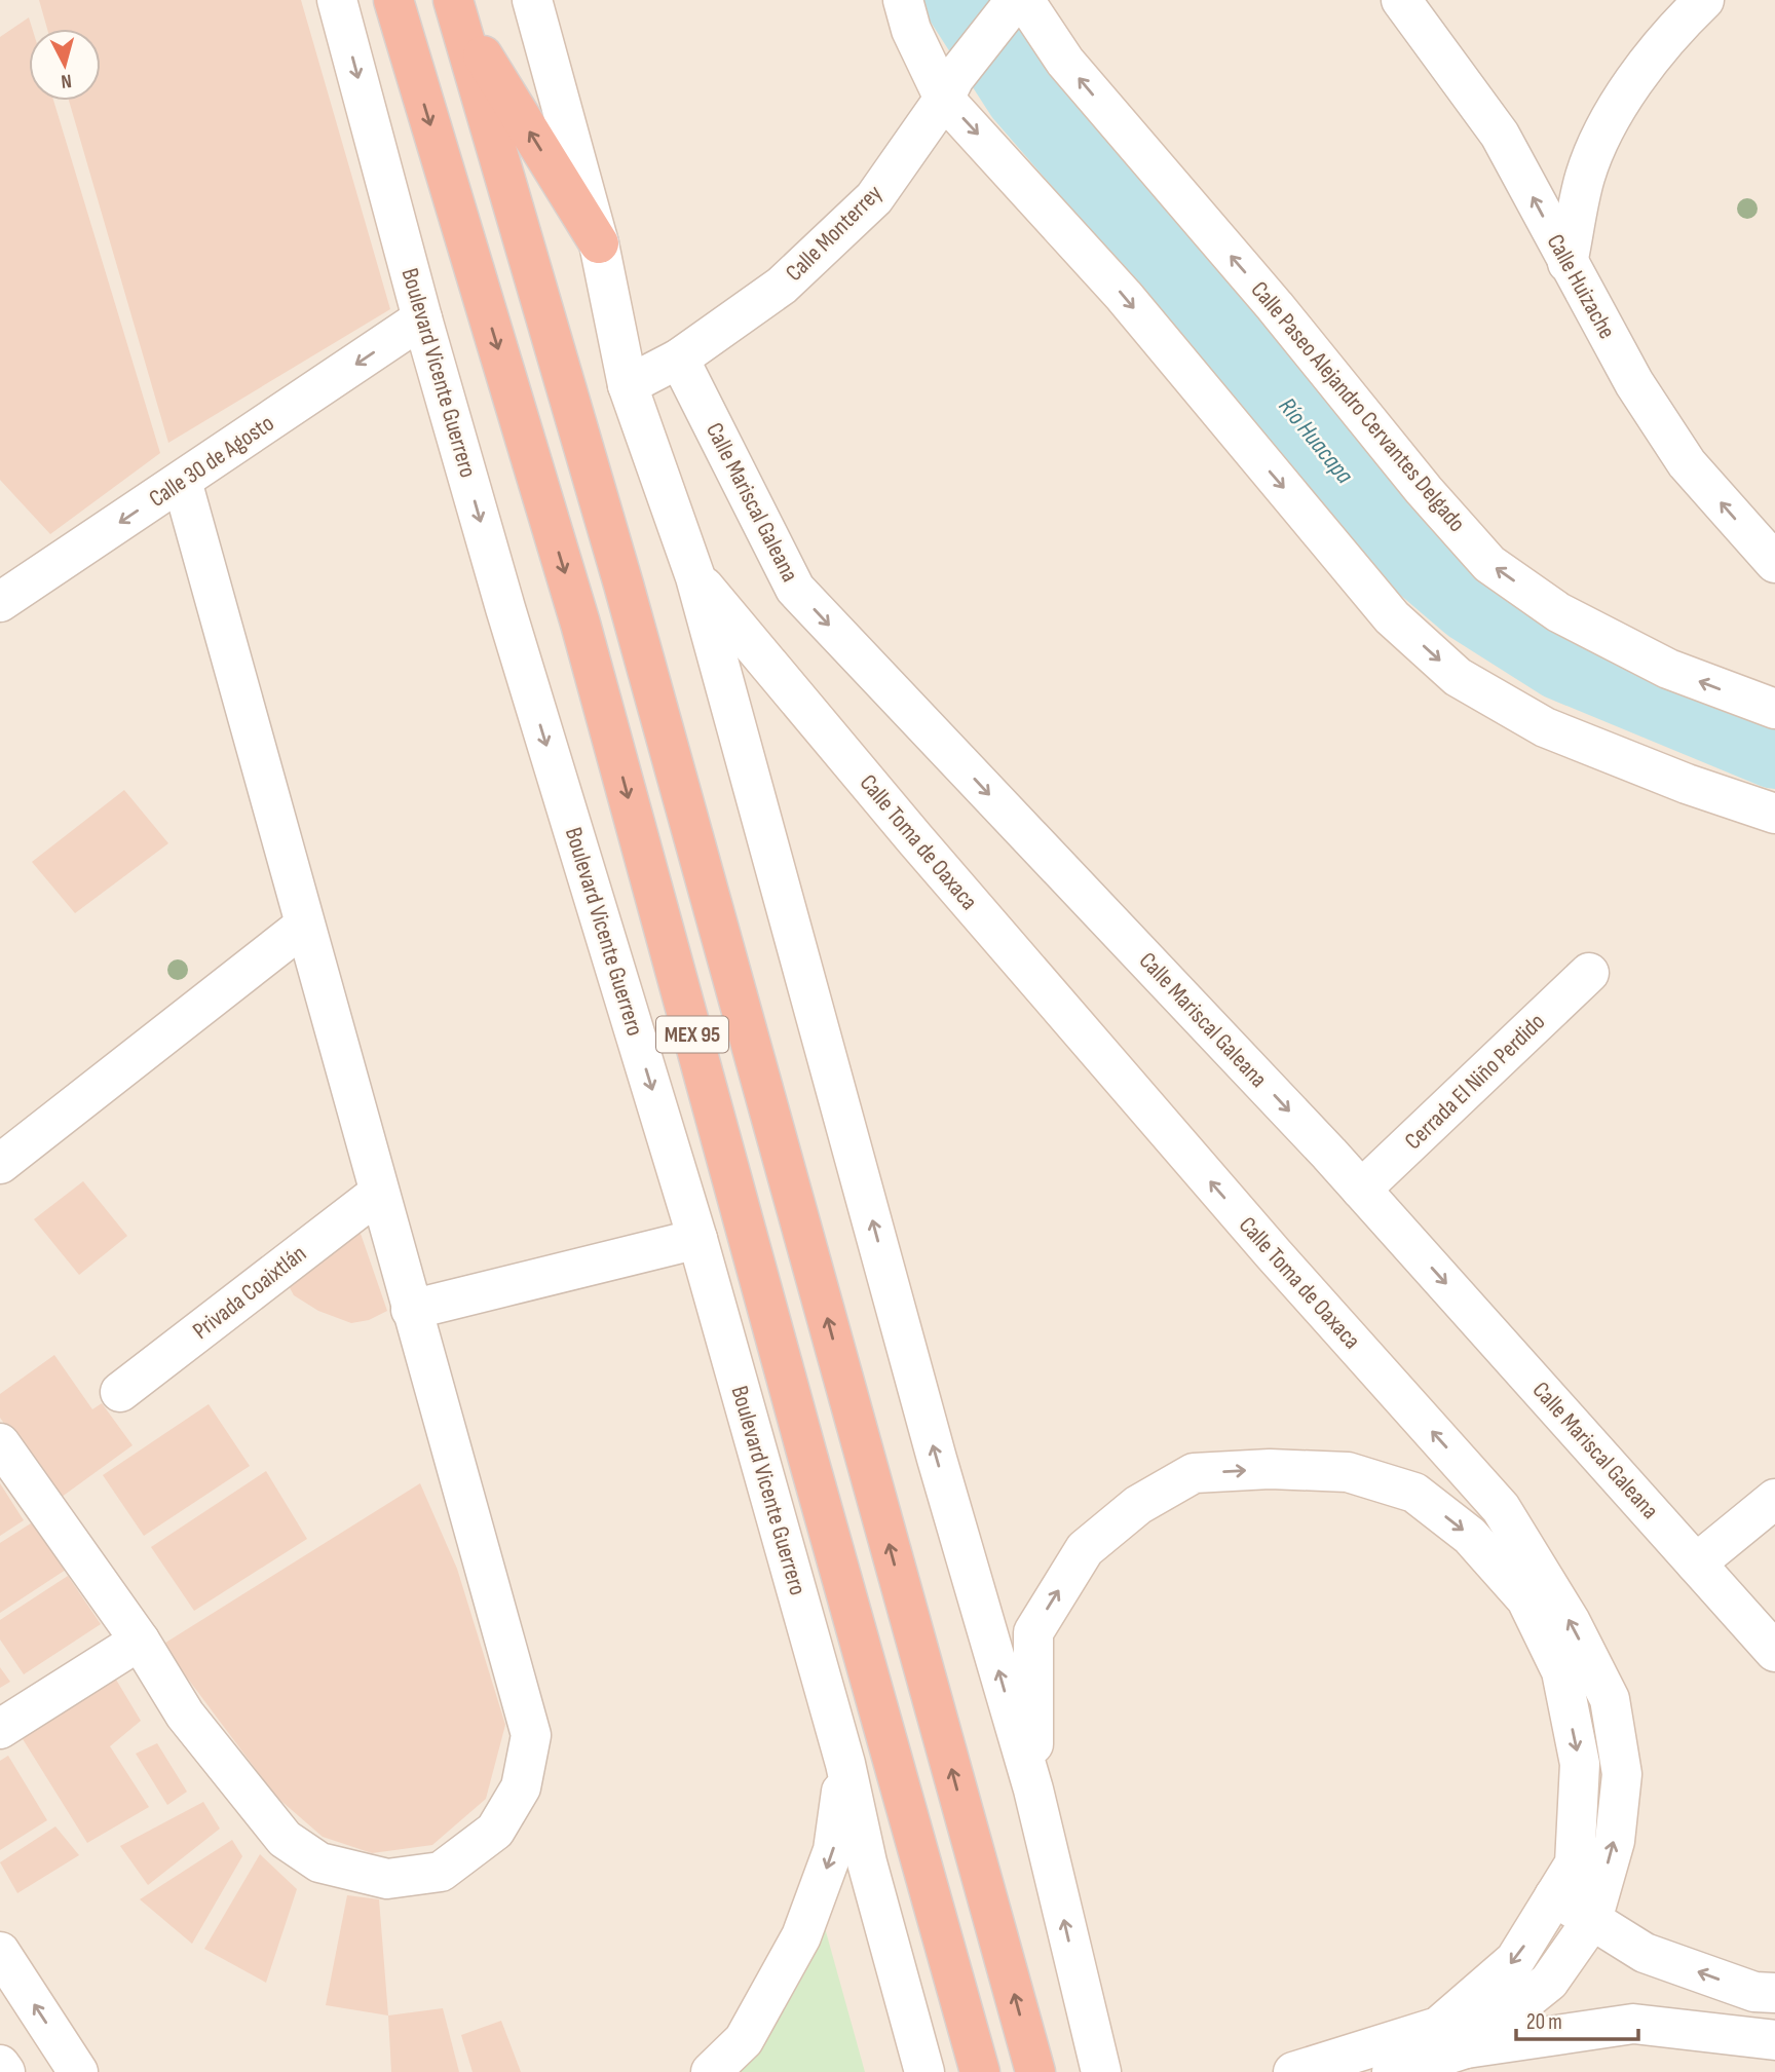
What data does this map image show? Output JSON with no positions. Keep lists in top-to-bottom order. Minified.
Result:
{"streets":{"highway":["Boulevard Vicente Guerrero","MEX 95"],"street":["Calle Monterrey","Calle Huizache","Calle Paseo Alejandro Cervantes Delgado","Calle 30 de Agosto","Calle Mariscal Galeana","Calle Toma de Oaxaca","Cerrada El Niño Perdido","Privada Coaixtlán"]},"crossings":[["Calle Monterrey","Calle Paseo Alejandro Cervantes Delgado"],["Calle Monterrey","Calle Mariscal Galeana"],["Boulevard Vicente Guerrero","Calle 30 de Agosto"],["Calle Mariscal Galeana","Cerrada El Niño Perdido"]],"one_way":["Calle 30 de Agosto"],"water":["Río Huacapa"],"scale_bar":"20 m","north":"bottom"}
